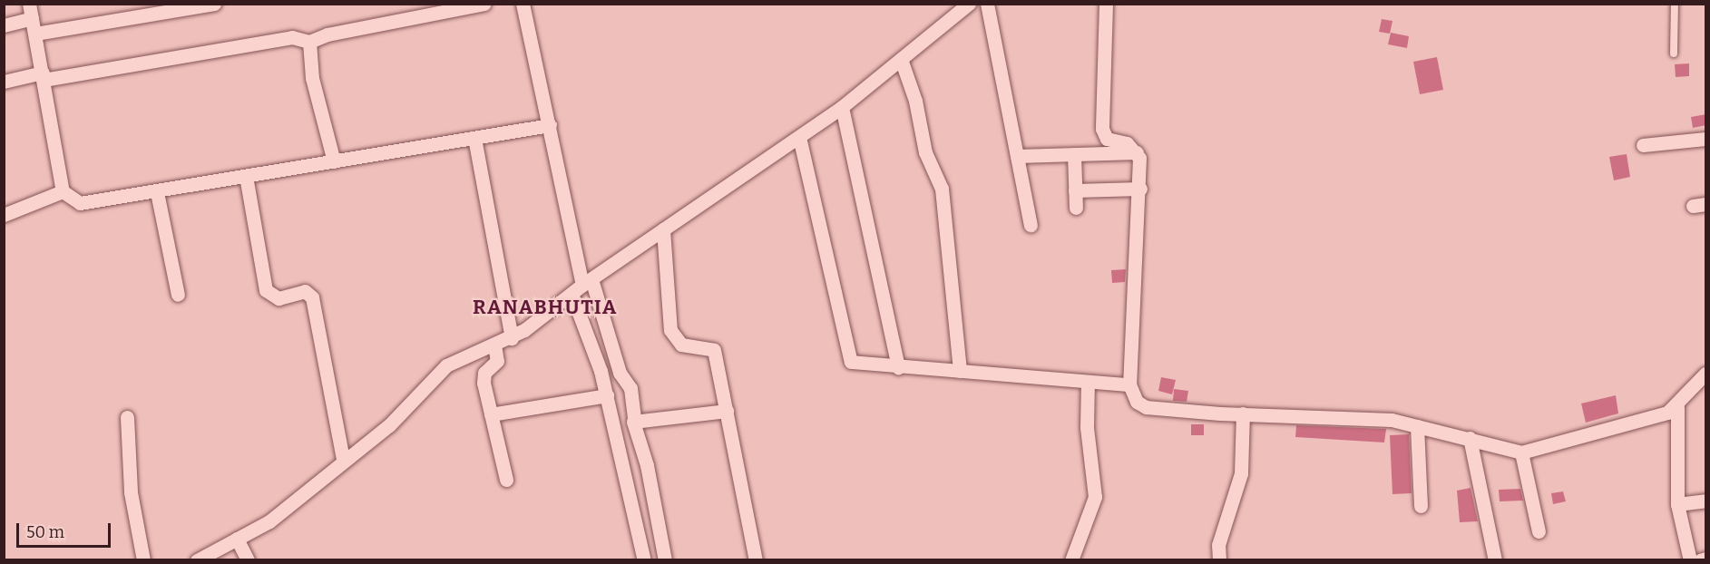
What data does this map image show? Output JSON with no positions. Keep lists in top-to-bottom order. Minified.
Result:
{"districts":["RANABHUTIA"],"scale_bar":"50 m"}
